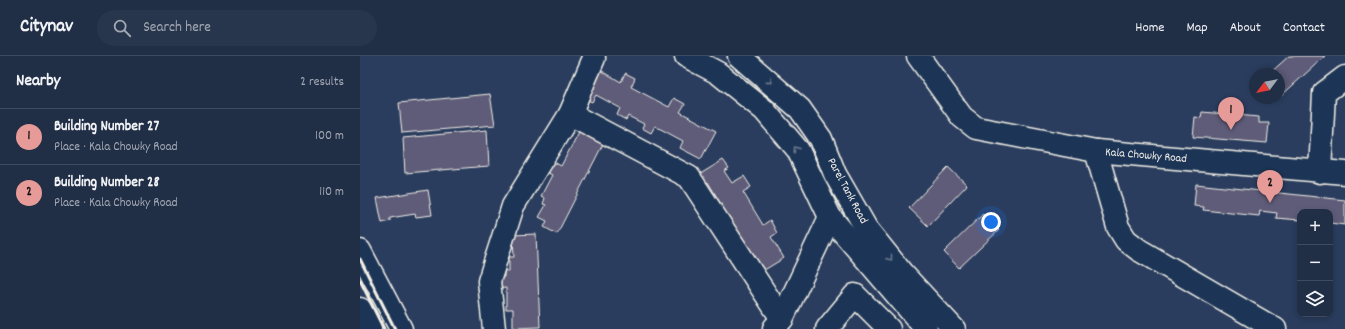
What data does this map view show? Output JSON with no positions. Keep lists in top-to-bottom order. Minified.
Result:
{"streets":{"street":["Kala Chowky Road","Parel Tank Road"]},"north":"bottom left","page":{"header":"Citynav","search":"Search here","nav":["Home","Map","About","Contact"],"heading":["Nearby","2 results"],"pins":["1","2"],"list":[{"mark":"1","name":"Building Number 27","note":"Place · Kala Chowky Road","value":"100 m"},{"mark":"2","name":"Building Number 28","note":"Place · Kala Chowky Road","value":"110 m"}],"map_buttons":["+","−"]}}
